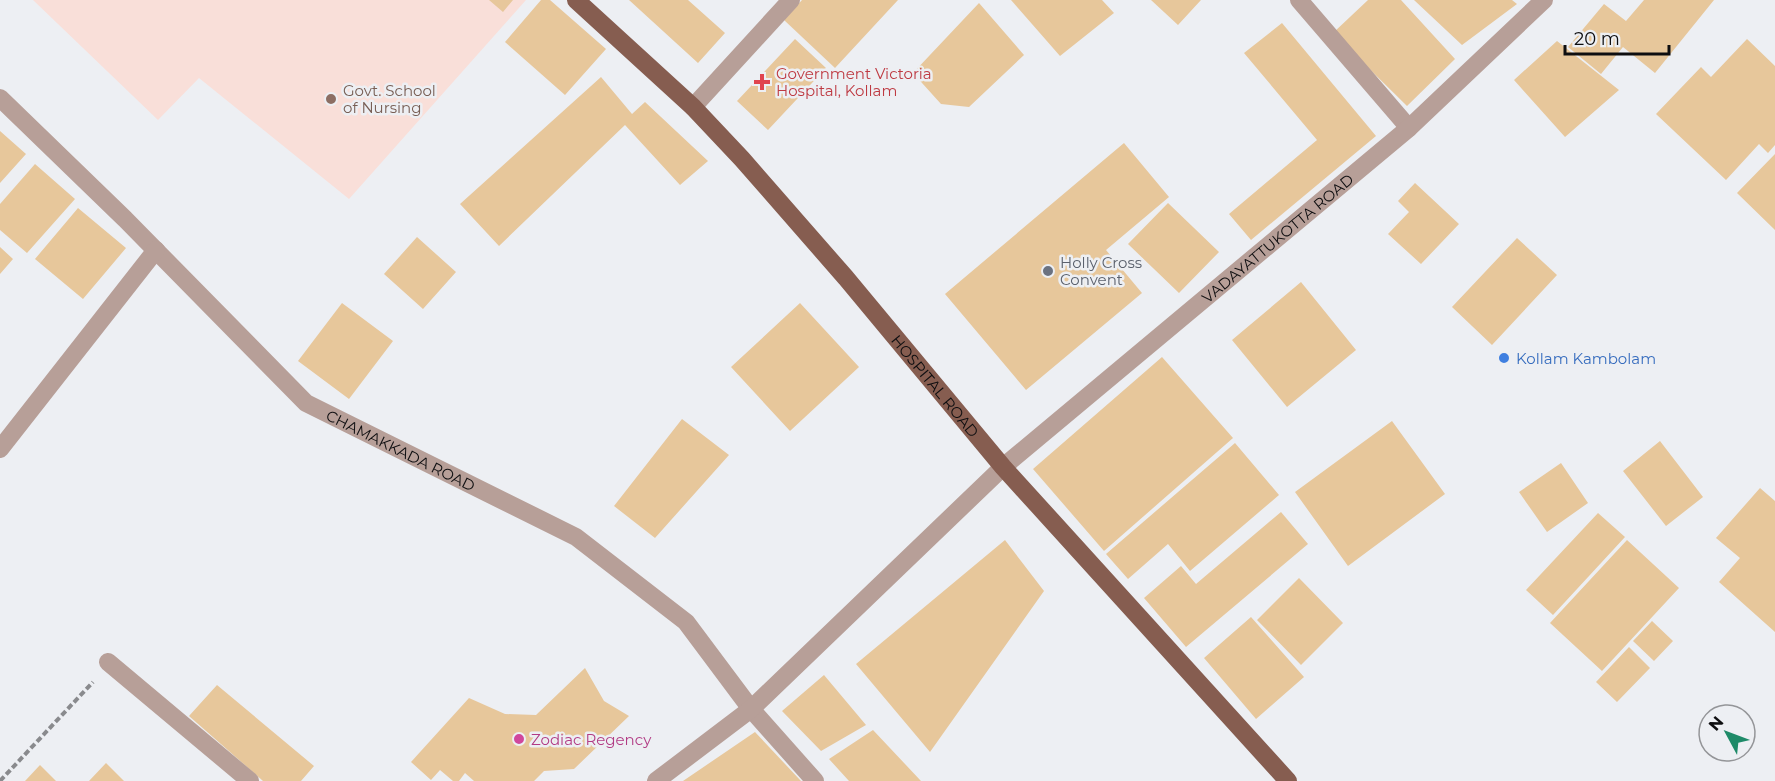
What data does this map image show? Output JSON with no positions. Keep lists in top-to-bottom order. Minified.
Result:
{"streets":{"main road":["HOSPITAL ROAD"],"street":["VADAYATTUKOTTA ROAD","CHAMAKKADA ROAD"]},"crossings":[["VADAYATTUKOTTA ROAD","HOSPITAL ROAD"],["VADAYATTUKOTTA ROAD","CHAMAKKADA ROAD"]],"places":{"health":["Government Victoria Hospital, Kollam"],"other":["Govt. School of Nursing","Holly Cross Convent","Kollam Kambolam","Zodiac Regency"]},"scale_bar":"20 m","north":"top left"}
